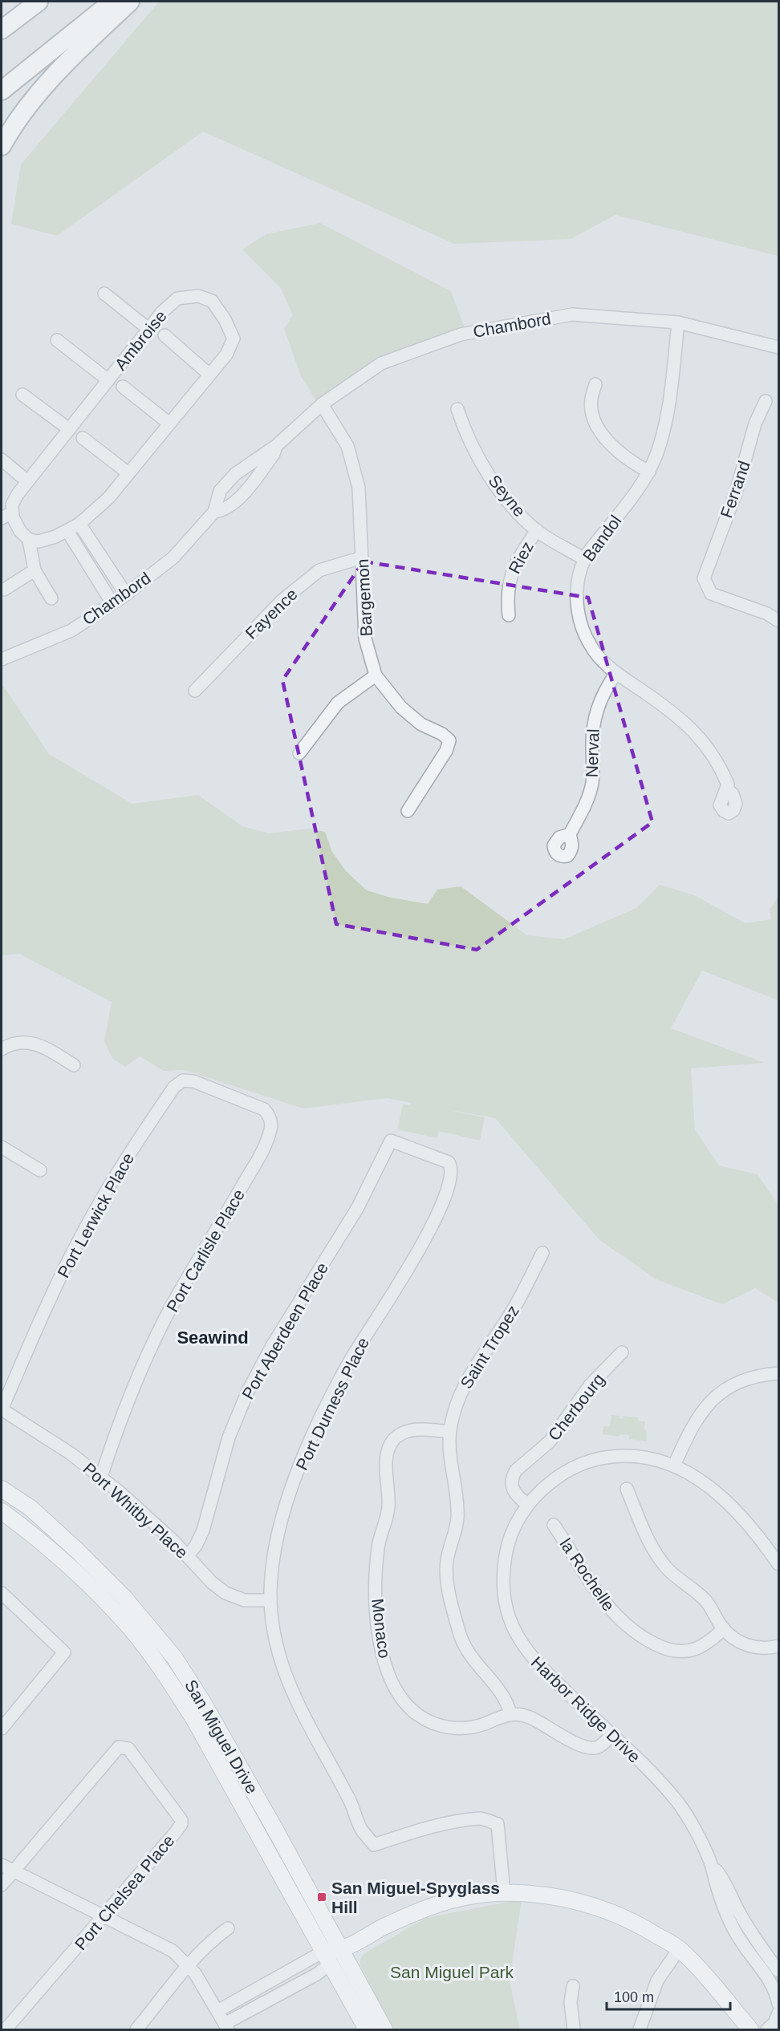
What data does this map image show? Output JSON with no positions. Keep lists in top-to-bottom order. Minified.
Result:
{"streets":{"main road":["San Miguel Drive"],"street":["Chambord","Ambroise","Ferrand","Seyne","Bandol","Riez","Bargemon","Fayence","Nerval","Port Lerwick Place","Port Carlisle Place","Port Aberdeen Place","Saint Tropez","Port Durness Place","Cherbourg","Port Whitby Place","la Rochelle","Monaco","Harbor Ridge Drive","Port Chelsea Place"]},"crossings":[["Chambord","Bandol"],["Chambord","Bargemon"],["Seyne","Bandol"],["Seyne","Riez"],["Bandol","Nerval"],["Bargemon","Fayence"],["Port Lerwick Place","Port Carlisle Place"],["Port Lerwick Place","Port Whitby Place"],["Port Carlisle Place","Port Whitby Place"],["Port Aberdeen Place","Port Durness Place"],["Port Aberdeen Place","Port Whitby Place"],["Saint Tropez","Monaco"],["Port Durness Place","Port Whitby Place"],["Cherbourg","Harbor Ridge Drive"]],"districts":["Seawind"],"parks":["San Miguel Park"],"places":{"transit":["San Miguel-Spyglass Hill"]},"scale_bar":"100 m"}
